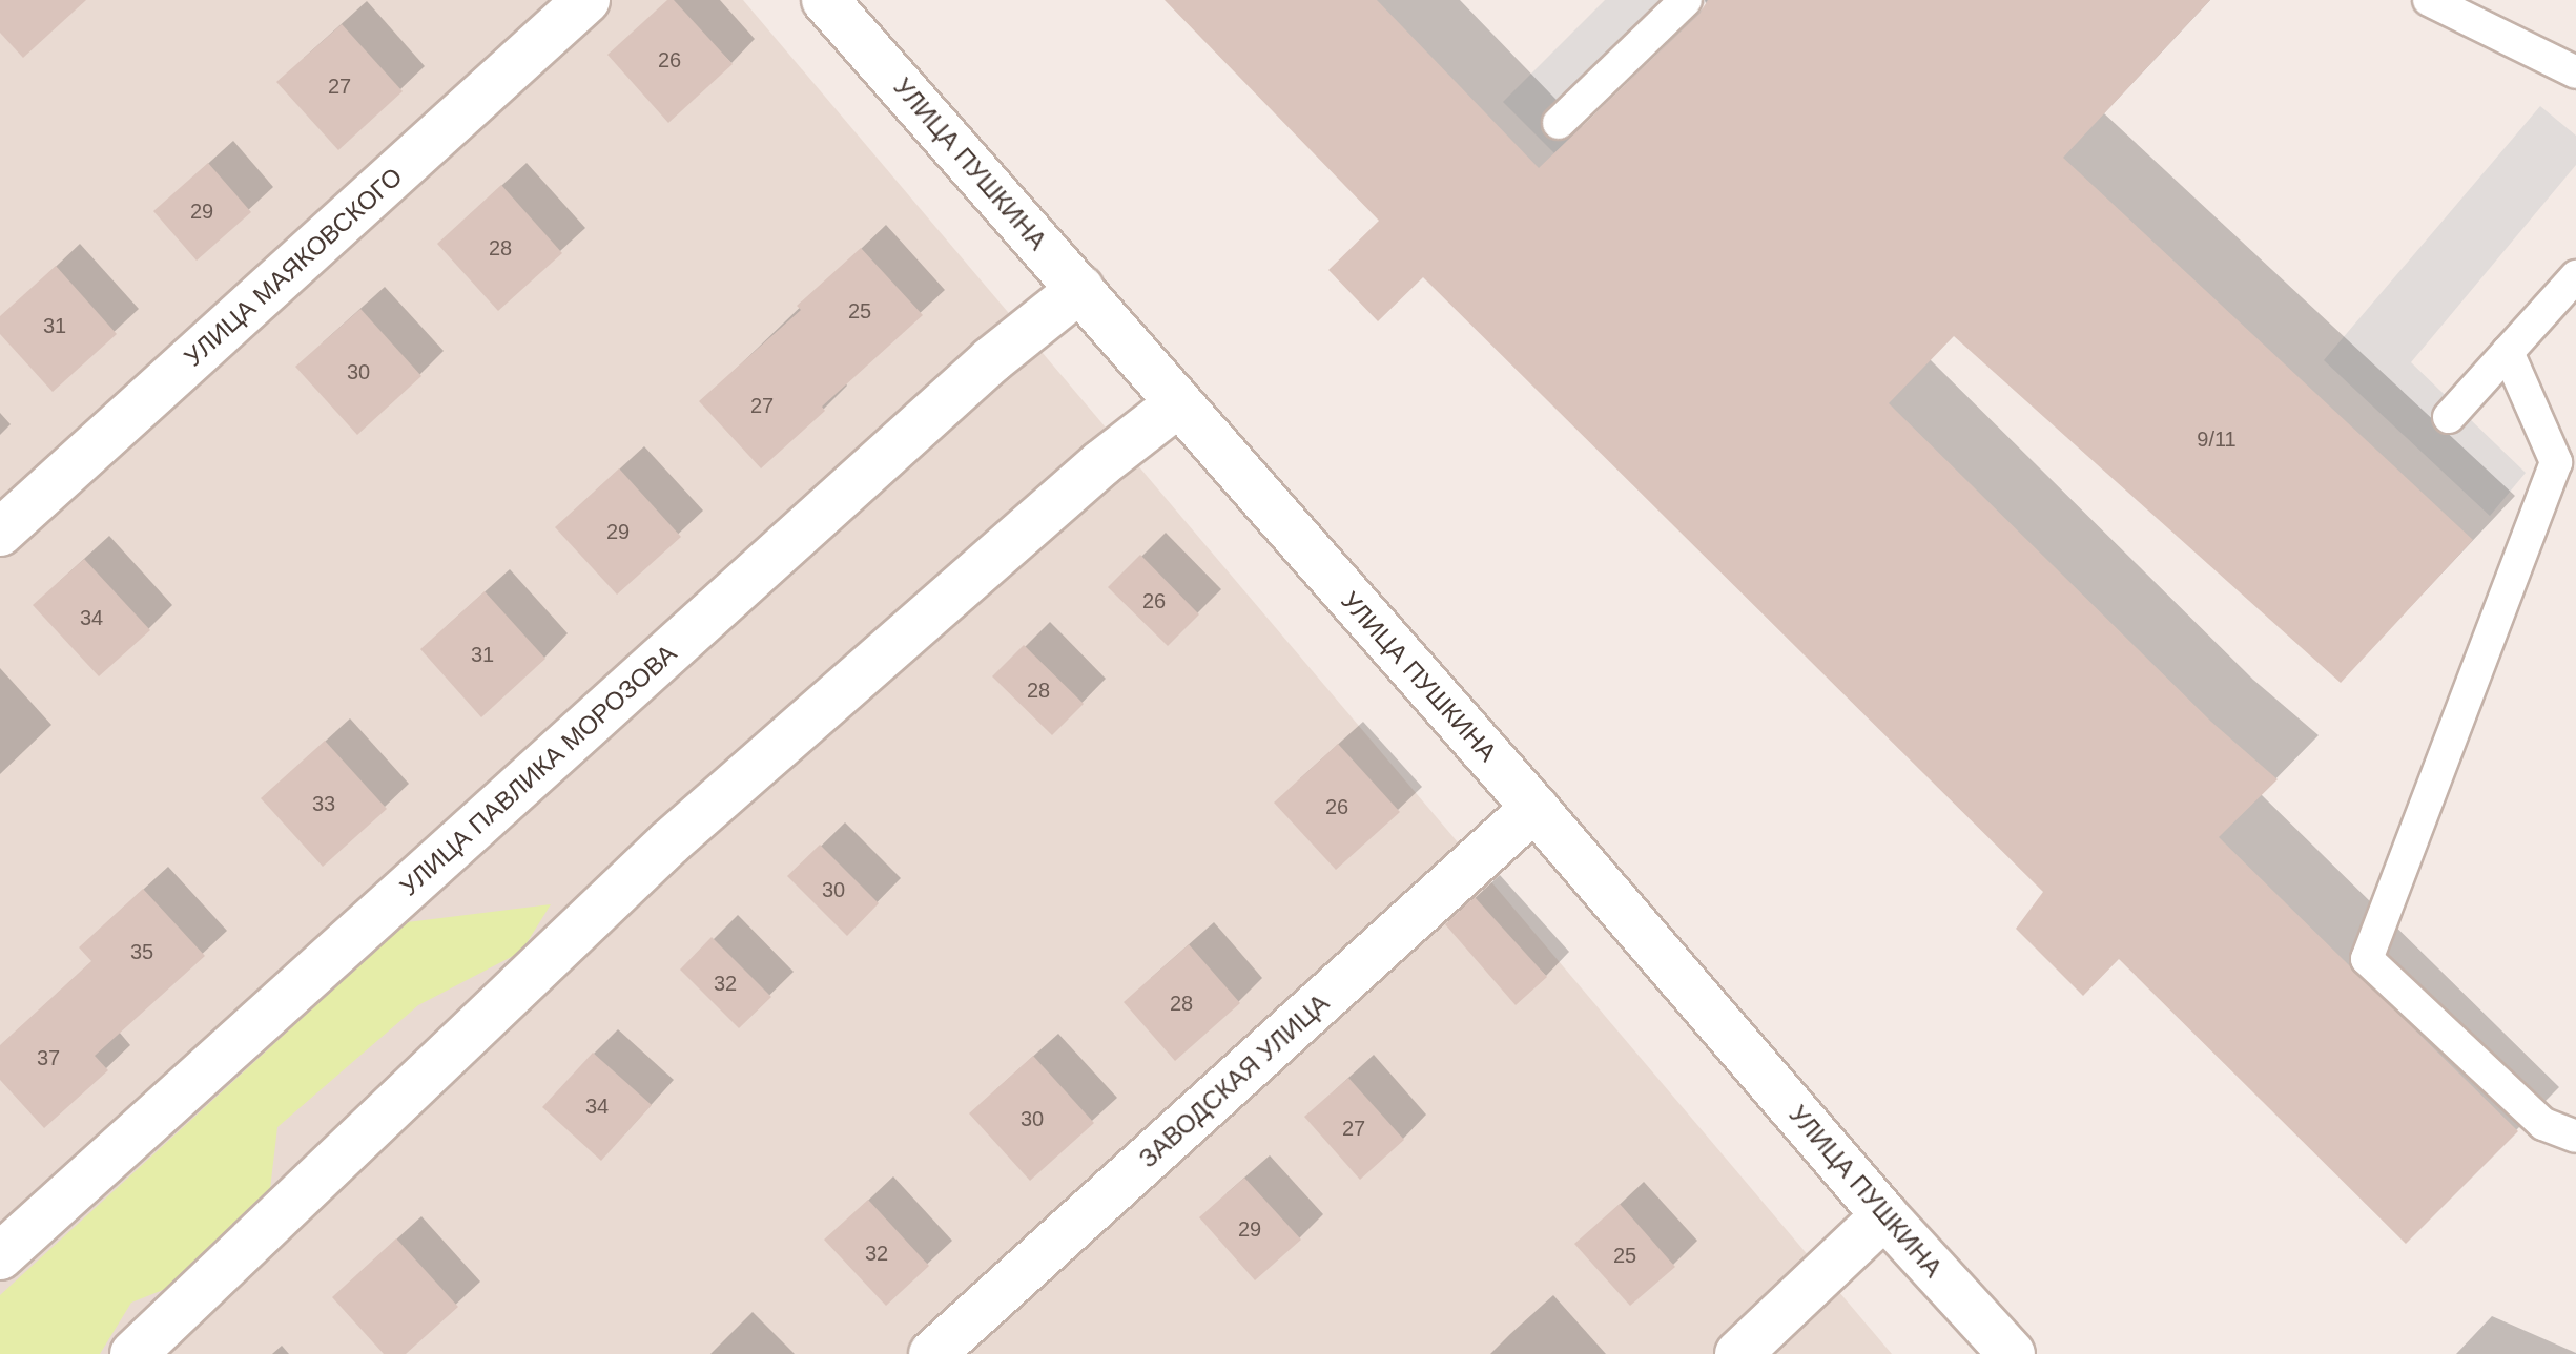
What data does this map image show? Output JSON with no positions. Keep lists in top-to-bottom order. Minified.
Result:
{"streets":{"street":["УЛИЦА ПУШКИНА","УЛИЦА МАЯКОВСКОГО","УЛИЦА ПАВЛИКА МОРОЗОВА","ЗАВОДСКАЯ УЛИЦА"]},"crossings":[["УЛИЦА ПУШКИНА","УЛИЦА ПАВЛИКА МОРОЗОВА"],["УЛИЦА ПУШКИНА","ЗАВОДСКАЯ УЛИЦА"]],"house_numbers":["26","27","29","28","25","31","30","27","9/11","29","26","34","31","28","33","26","30","35","32","28","37","34","30","27","29","32","25"]}
